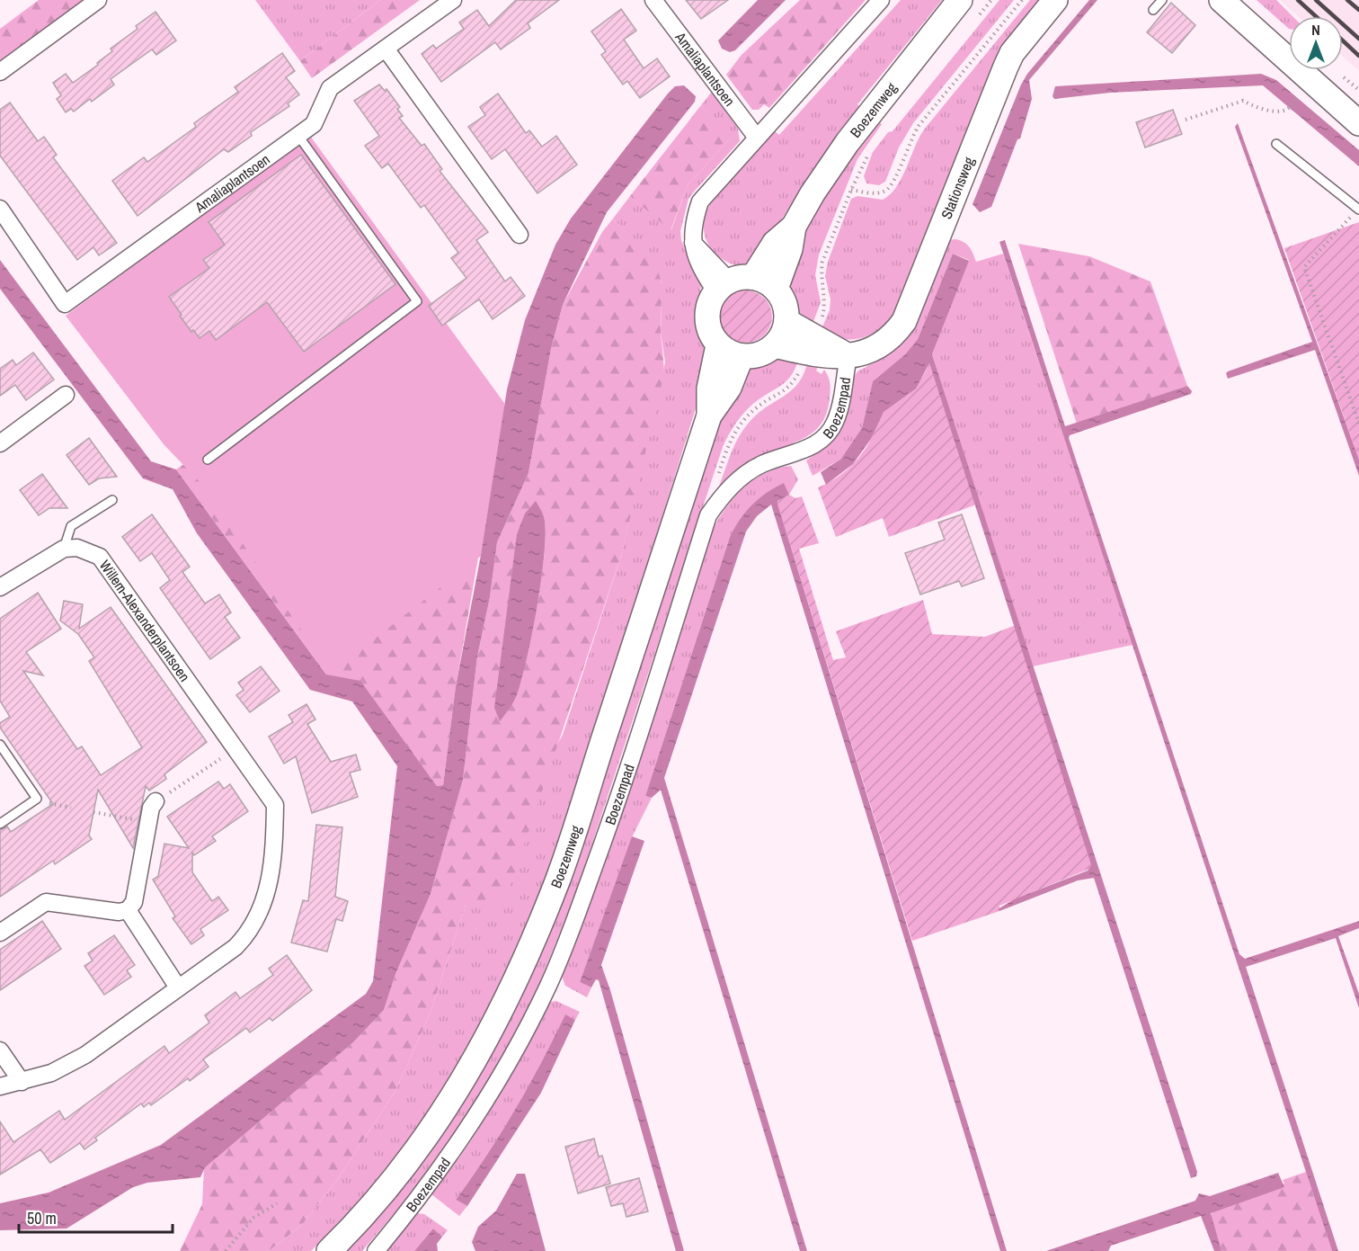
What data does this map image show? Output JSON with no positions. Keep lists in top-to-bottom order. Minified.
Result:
{"streets":{"main road":["Boezemweg","Stationsweg"],"street":["Amaliaplantsoen","Boezempad","Willem-Alexanderplantsoen"]},"crossings":[["Boezemweg","Stationsweg"],["Stationsweg","Boezempad"]],"scale_bar":"50 m","north":"top"}
